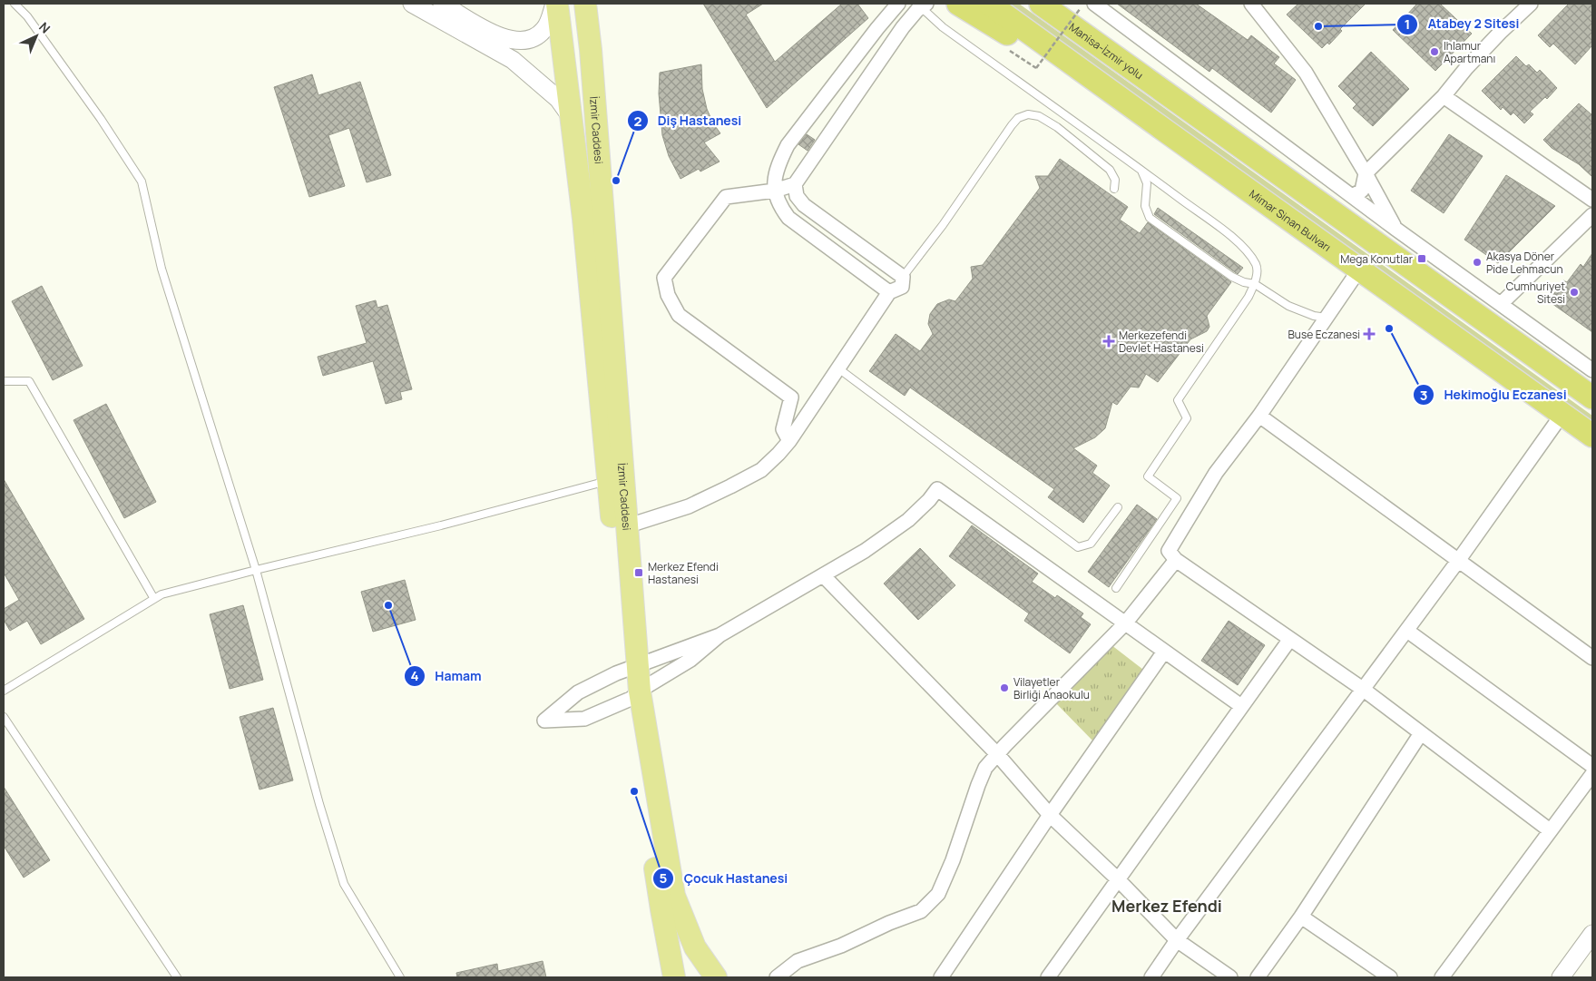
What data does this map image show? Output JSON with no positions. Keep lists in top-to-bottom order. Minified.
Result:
{"streets":{"highway":["Manisa-İzmir yolu","Mimar Sinan Bulvarı"],"main road":["İzmir Caddesi"]},"districts":["Merkez Efendi"],"places":{"other":["Atabey 2 Sitesi","Ihlamur Apartmanı","Diş Hastanesi","Akasya Döner Pide Lehmacun","Cumhuriyet Sitesi","Hekimoğlu Eczanesi","Hamam","Vilayetler Birliği Anaokulu","Çocuk Hastanesi"],"transit":["Mega Konutlar","Merkez Efendi Hastanesi"],"health":["Buse Eczanesi","Merkezefendi Devlet Hastanesi"]},"north":"top right"}
